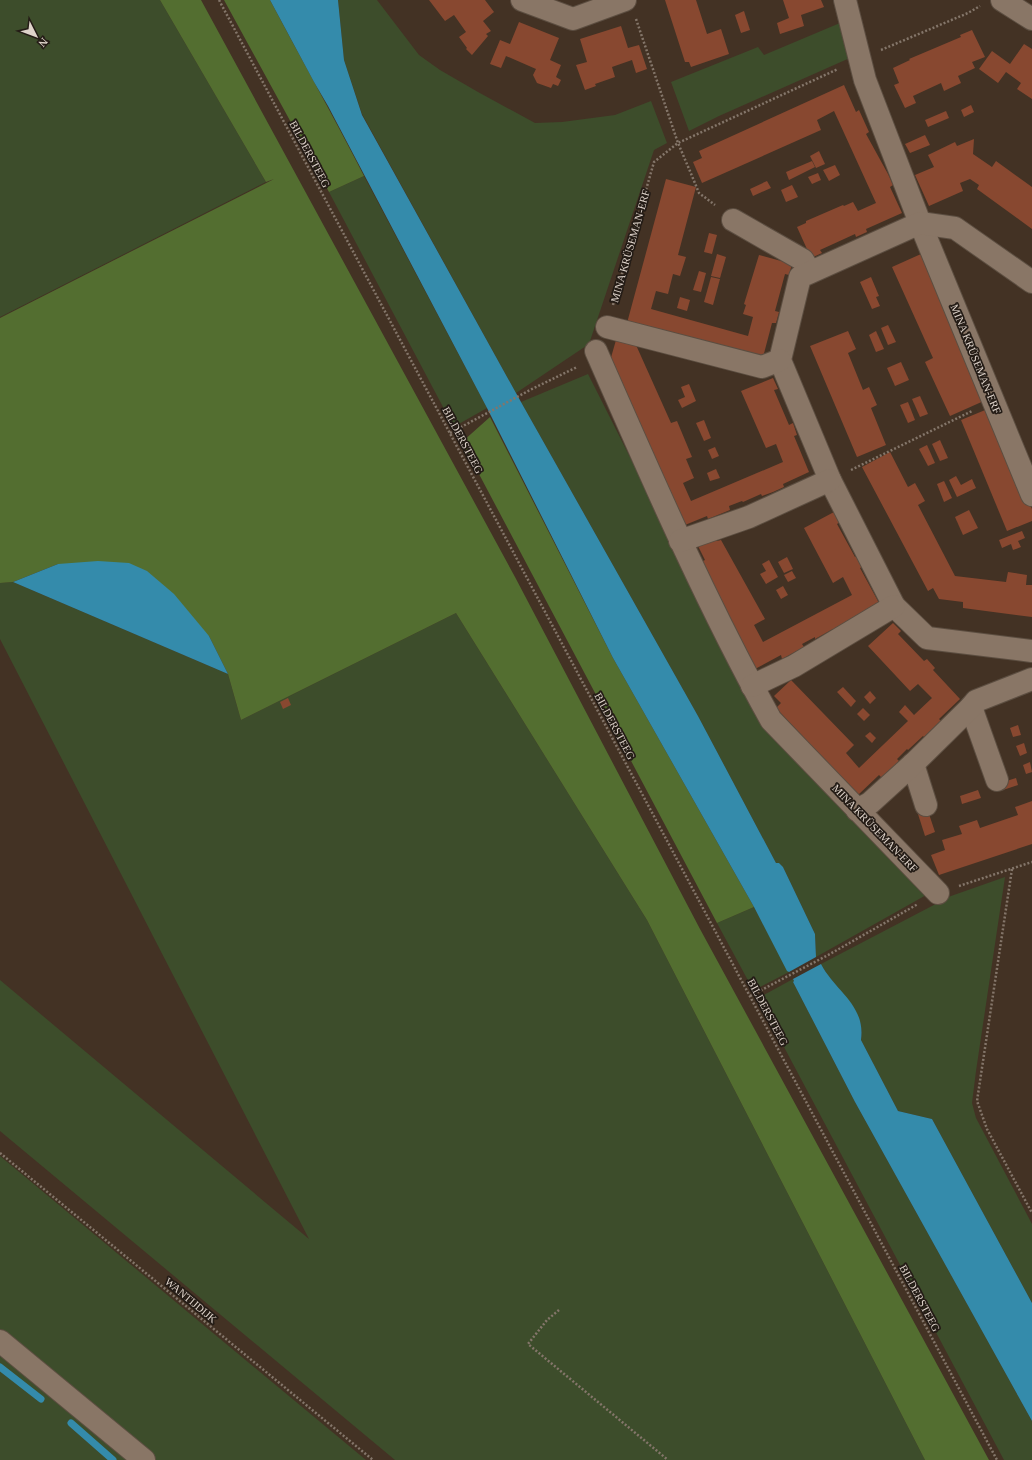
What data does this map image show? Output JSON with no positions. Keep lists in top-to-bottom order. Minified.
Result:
{"streets":{"street":["MINA KRÜSEMAN-ERF"],"path":["BILDERSTEEG","WANTIJDIJK"]},"north":"bottom right"}
